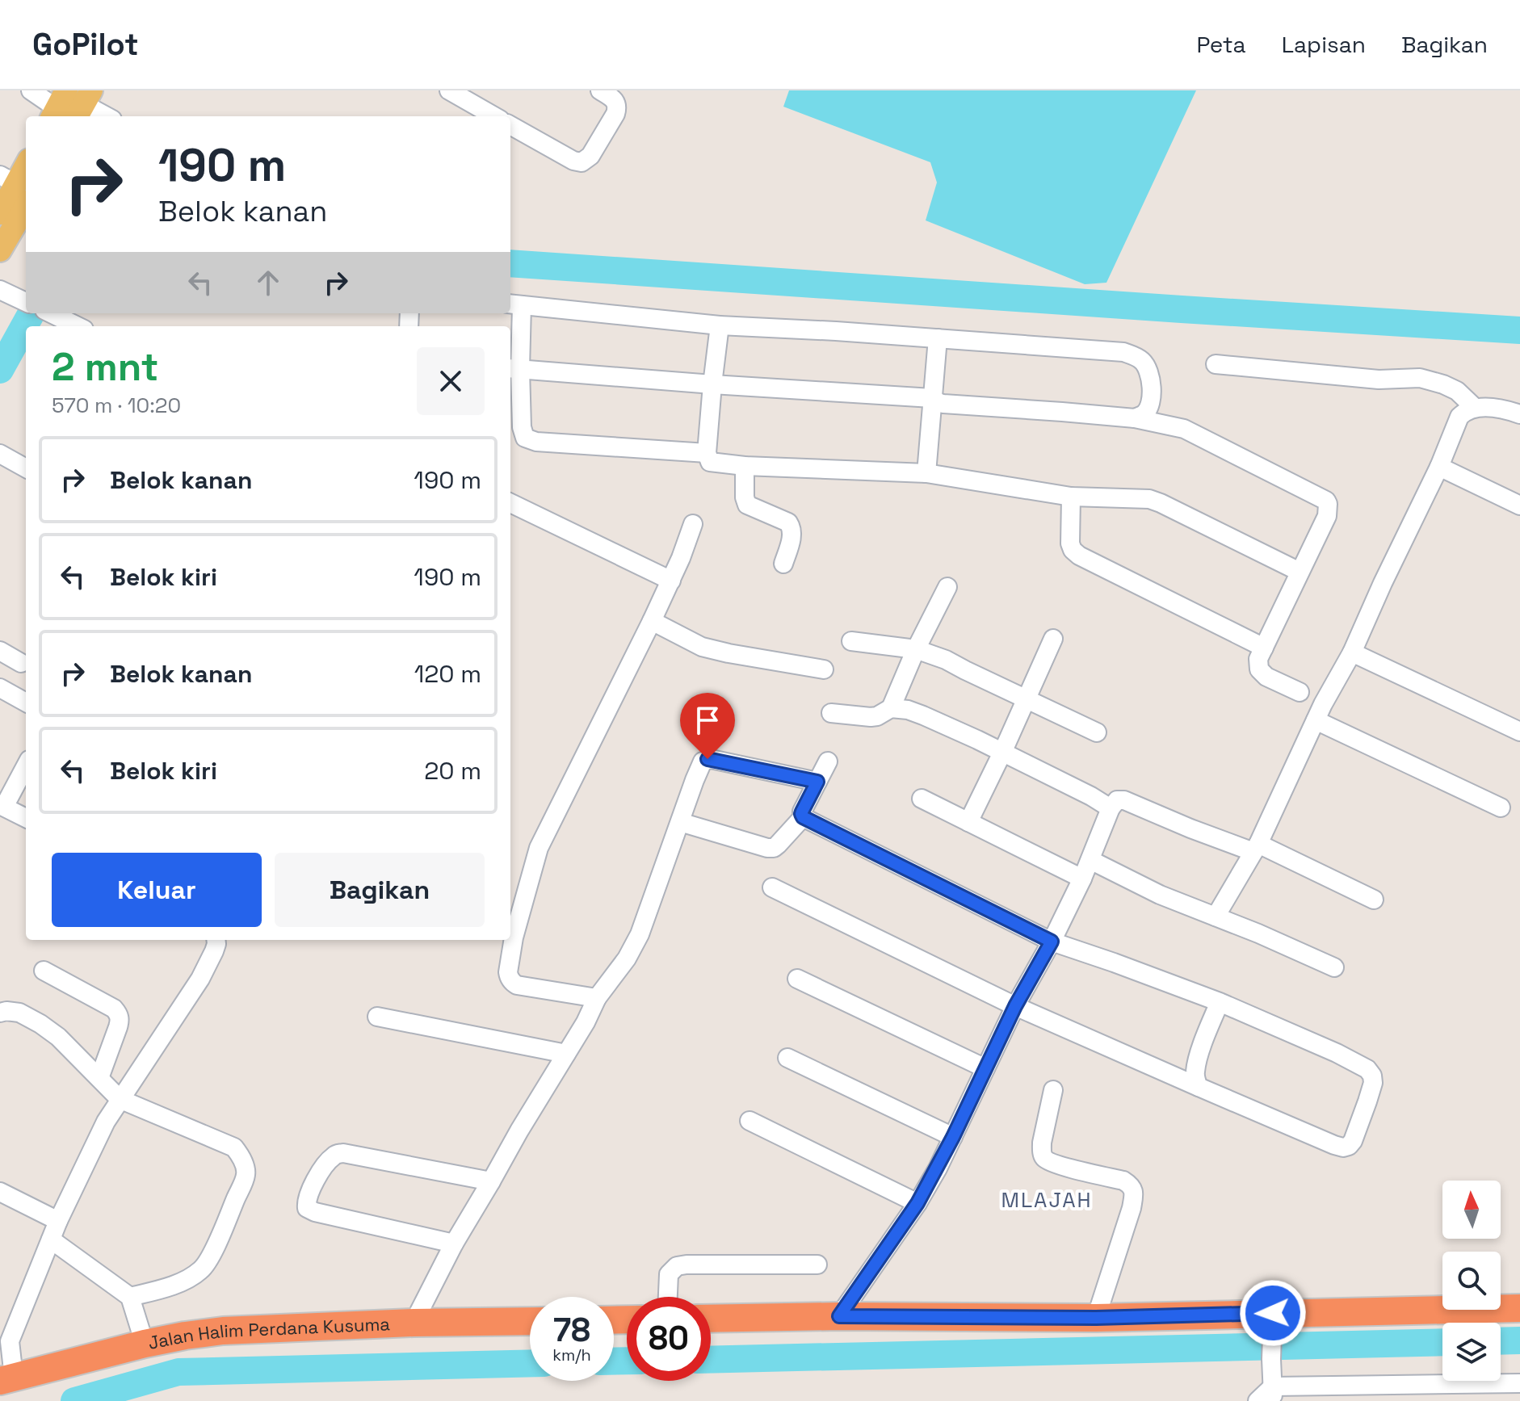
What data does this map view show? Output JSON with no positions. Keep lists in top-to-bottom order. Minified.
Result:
{"streets":{"highway":["Jalan Halim Perdana Kusuma"]},"districts":["MLAJAH"],"north":"top","page":{"header":"GoPilot","nav":["Peta","Lapisan","Bagikan"],"turn":["190 m","Belok kanan"],"heading":["2 mnt","570 m · 10:20"],"list":[{"name":"Belok kanan","value":"190 m"},{"name":"Belok kiri","value":"190 m"},{"name":"Belok kanan","value":"120 m"},{"name":"Belok kiri","value":"20 m"}],"buttons":["Keluar","Bagikan"],"speed":"78 km/h","limit":"80"}}
